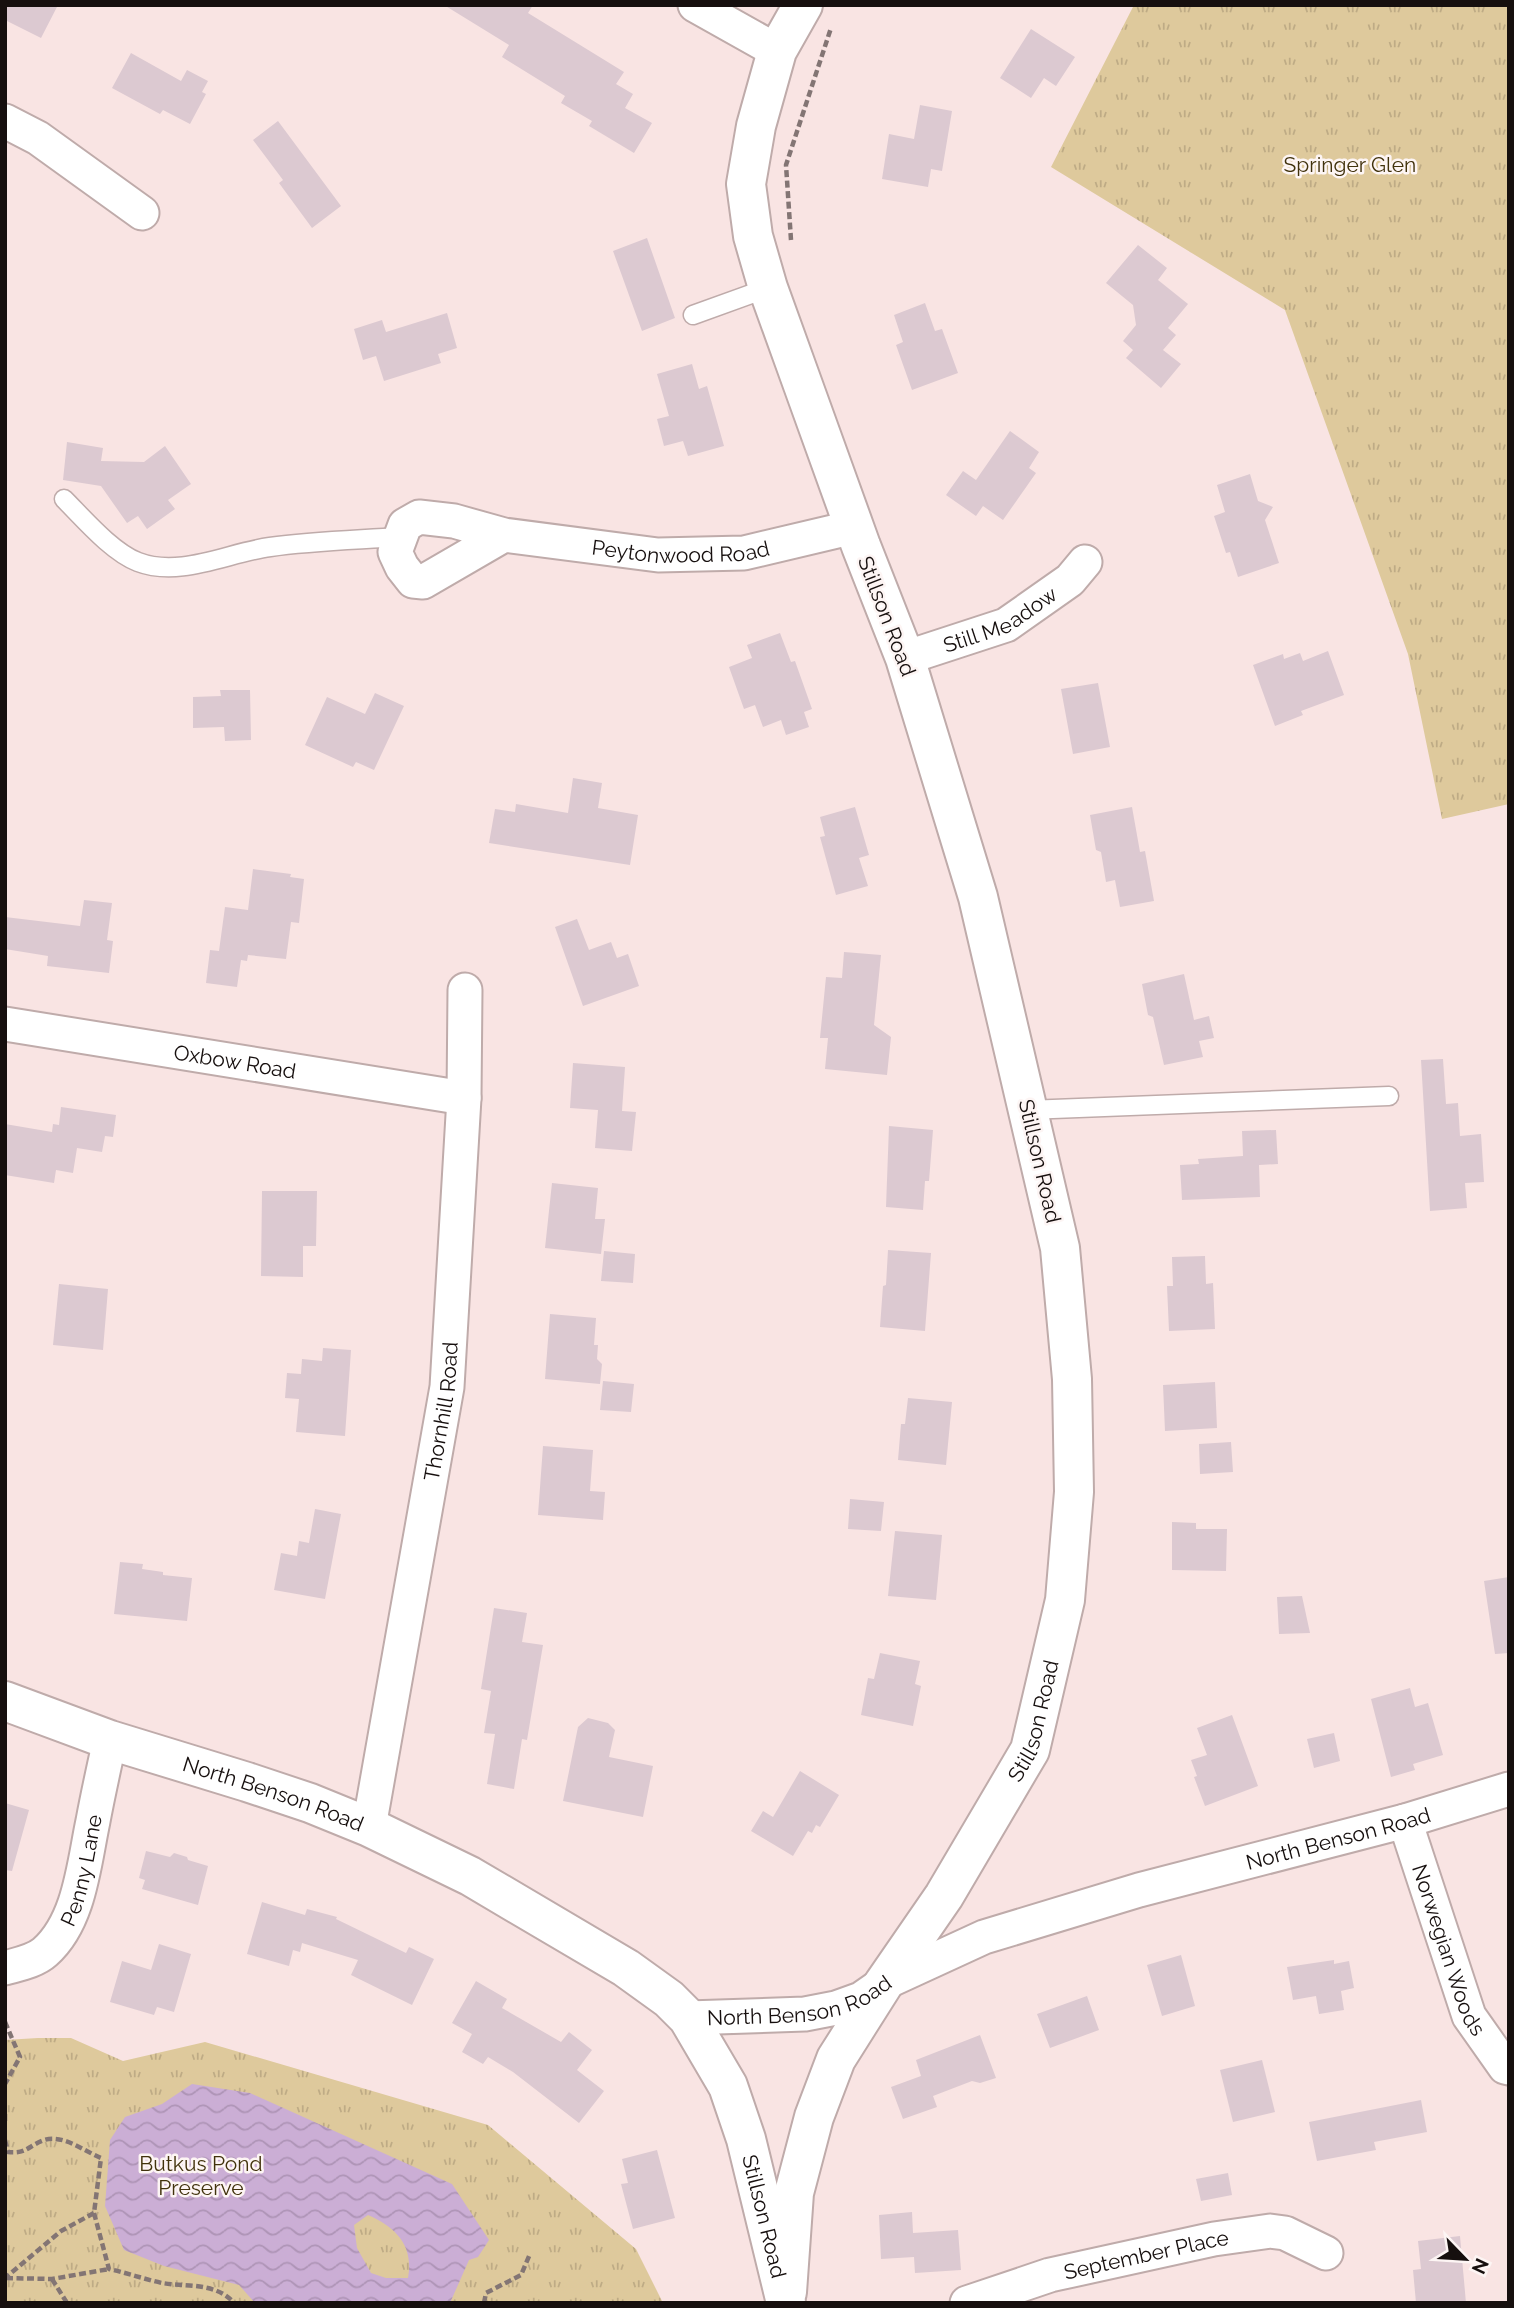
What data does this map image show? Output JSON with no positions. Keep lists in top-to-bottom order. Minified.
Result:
{"streets":{"street":["Peytonwood Road","Stillson Road","Still Meadow","Oxbow Road","Thornhill Road","North Benson Road","Penny Lane","Norwegian Woods","September Place"]},"crossings":[["Peytonwood Road","Stillson Road"],["Stillson Road","Still Meadow"],["Stillson Road","North Benson Road"],["Oxbow Road","Thornhill Road"],["Thornhill Road","North Benson Road"],["North Benson Road","Penny Lane"],["North Benson Road","Norwegian Woods"]],"parks":["Springer Glen","Butkus Pond Preserve"],"north":"bottom right"}
